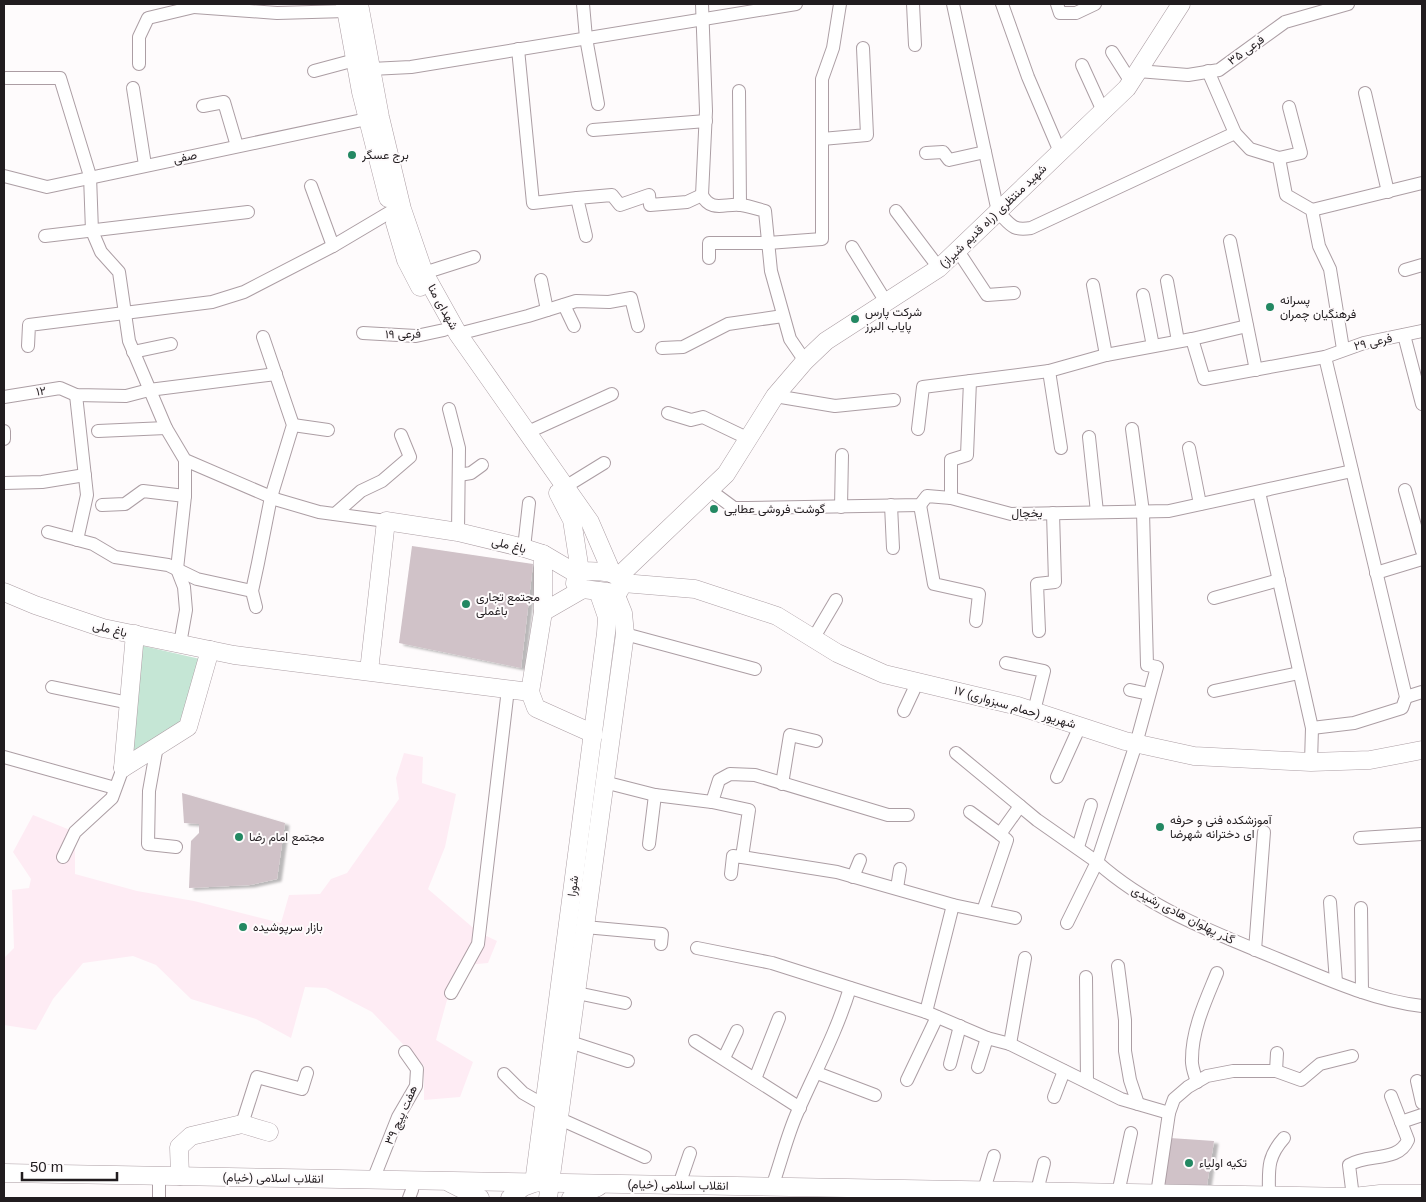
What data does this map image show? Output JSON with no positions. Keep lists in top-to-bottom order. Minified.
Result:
{"streets":{"street":["فرعی ۳۵","صفی","شهید منتظری (راه قدیم شیراز)","شهدای منا","فرعی ۱۹","فرعی ۲۹","۱۲","یخچال","باغ ملی","۱۷ شهریور (حمام سبزواری)","شورا","گذر پهلوان هادی رشیدی","هفت پیچ ۳۹","انقلاب اسلامی (خیام)"]},"crossings":[["فرعی ۳۵","شهید منتظری (راه قدیم شیراز)"],["صفی","شهدای منا"],["شهید منتظری (راه قدیم شیراز)","شهدای منا"],["شهید منتظری (راه قدیم شیراز)","یخچال"],["شهید منتظری (راه قدیم شیراز)","باغ ملی"],["شهید منتظری (راه قدیم شیراز)","۱۷ شهریور (حمام سبزواری)"],["شهید منتظری (راه قدیم شیراز)","شورا"],["شهدای منا","فرعی ۱۹"],["شهدای منا","۱۷ شهریور (حمام سبزواری)"],["شهدای منا","شورا"],["۱۷ شهریور (حمام سبزواری)","شورا"],["شورا","انقلاب اسلامی (خیام)"],["هفت پیچ ۳۹","انقلاب اسلامی (خیام)"]],"places":["برج عسگر","پسرانه فرهنگیان چمران","شرکت پارس پایاب البرز","گوشت فروشی عطایی","مجتمع تجاری باغملی","آموزشکده فنی و حرفه ای دخترانه شهرضا","مجتمع امام رضا","بازار سرپوشیده","تکیه اولیاء"],"scale_bar":"50 m"}
